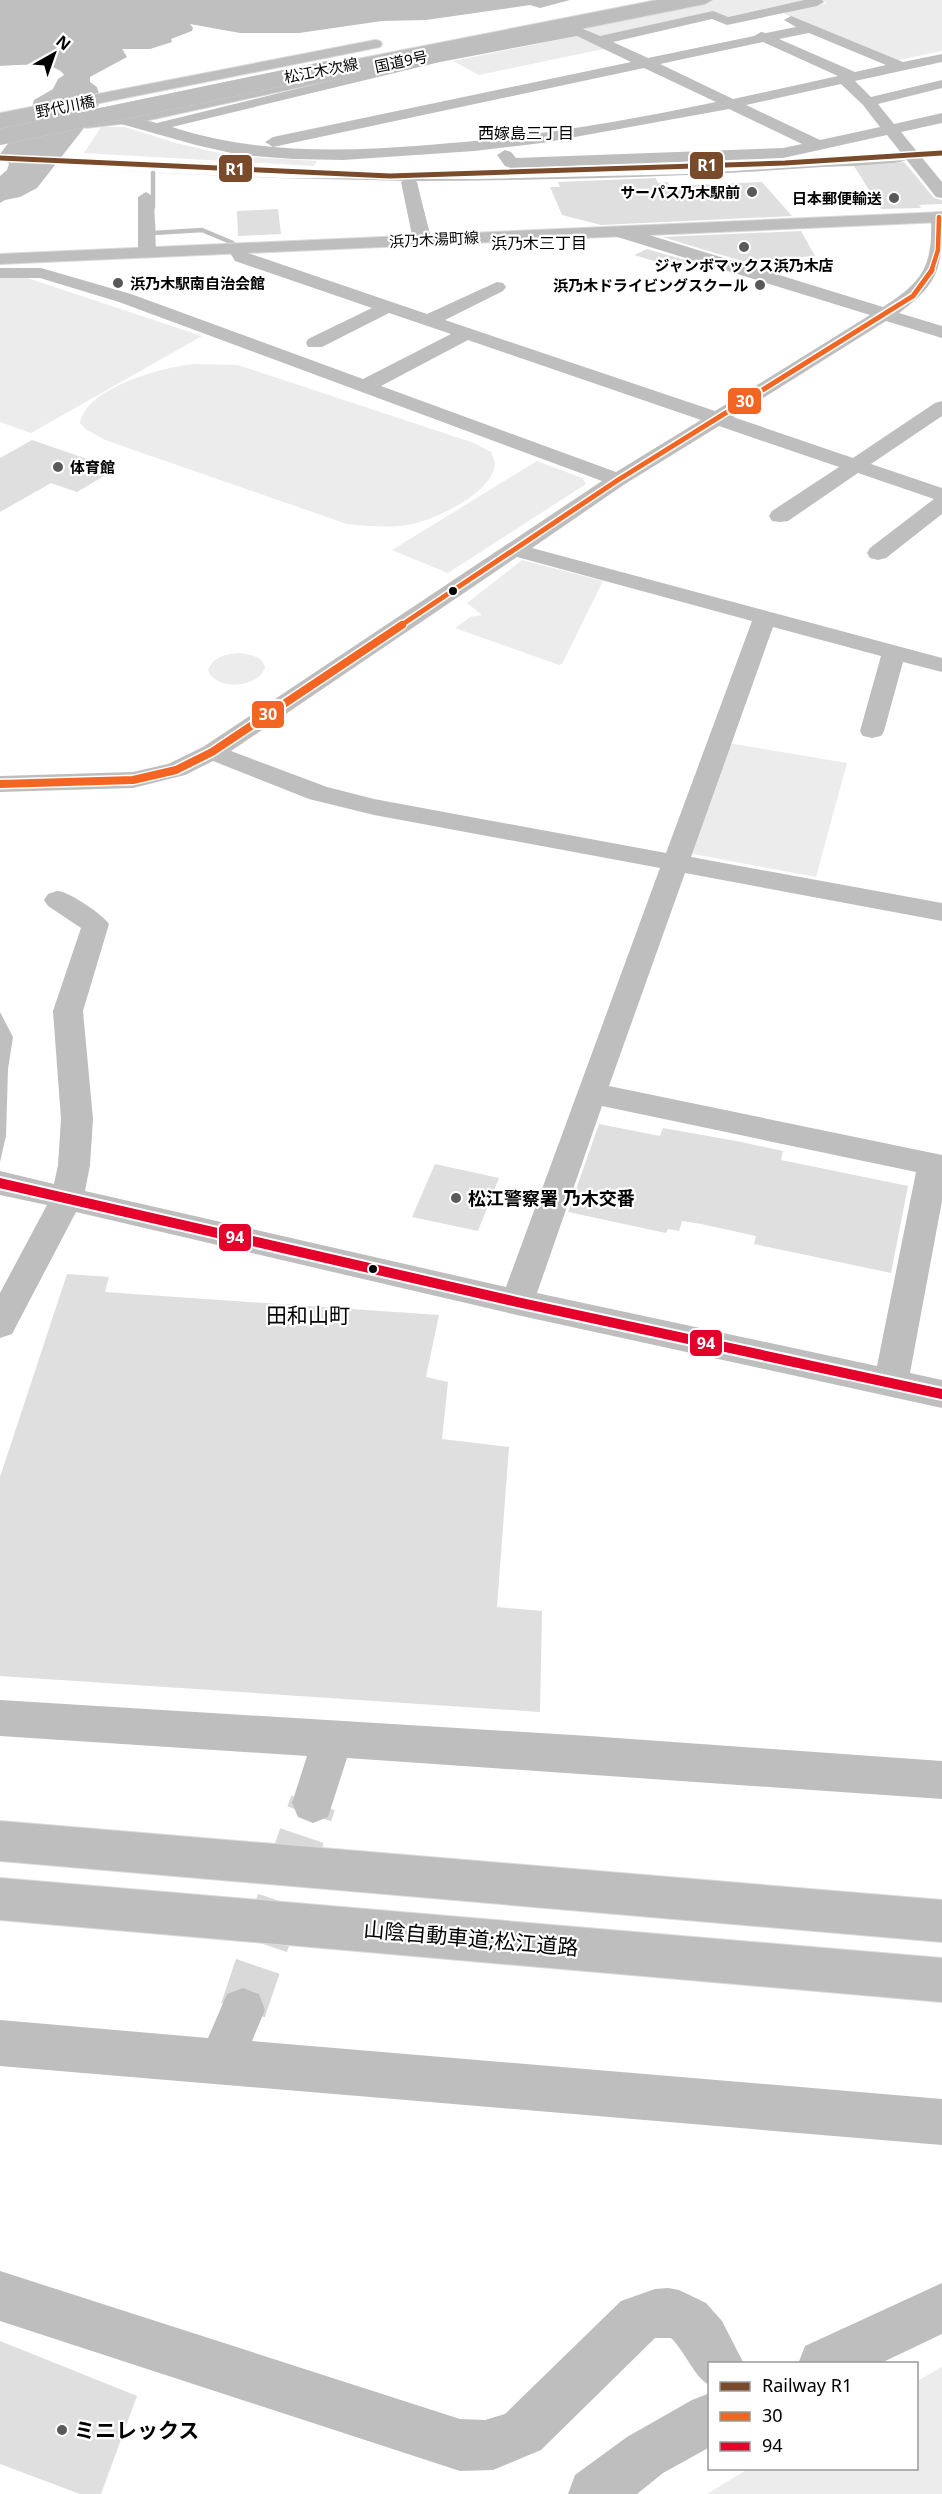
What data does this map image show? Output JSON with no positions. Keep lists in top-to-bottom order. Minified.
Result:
{"streets":{"main road":["国道9号","松江木次線","野代川橋","浜乃木湯町線","山陰自動車道;松江道路"]},"crossings":[["国道9号","野代川橋"],["松江木次線","野代川橋"]],"districts":["西嫁島三丁目","浜乃木三丁目","田和山町"],"places":["サーパス乃木駅前","日本郵便輸送","ジャンボマックス浜乃木店","浜乃木駅南自治会館","浜乃木ドライビングスクール","体育館","松江警察署 乃木交番","ミニレックス"],"lines":["rail line R1","transit line 30","transit line 94"],"legend":["Railway R1","30","94"],"north":"top right"}
